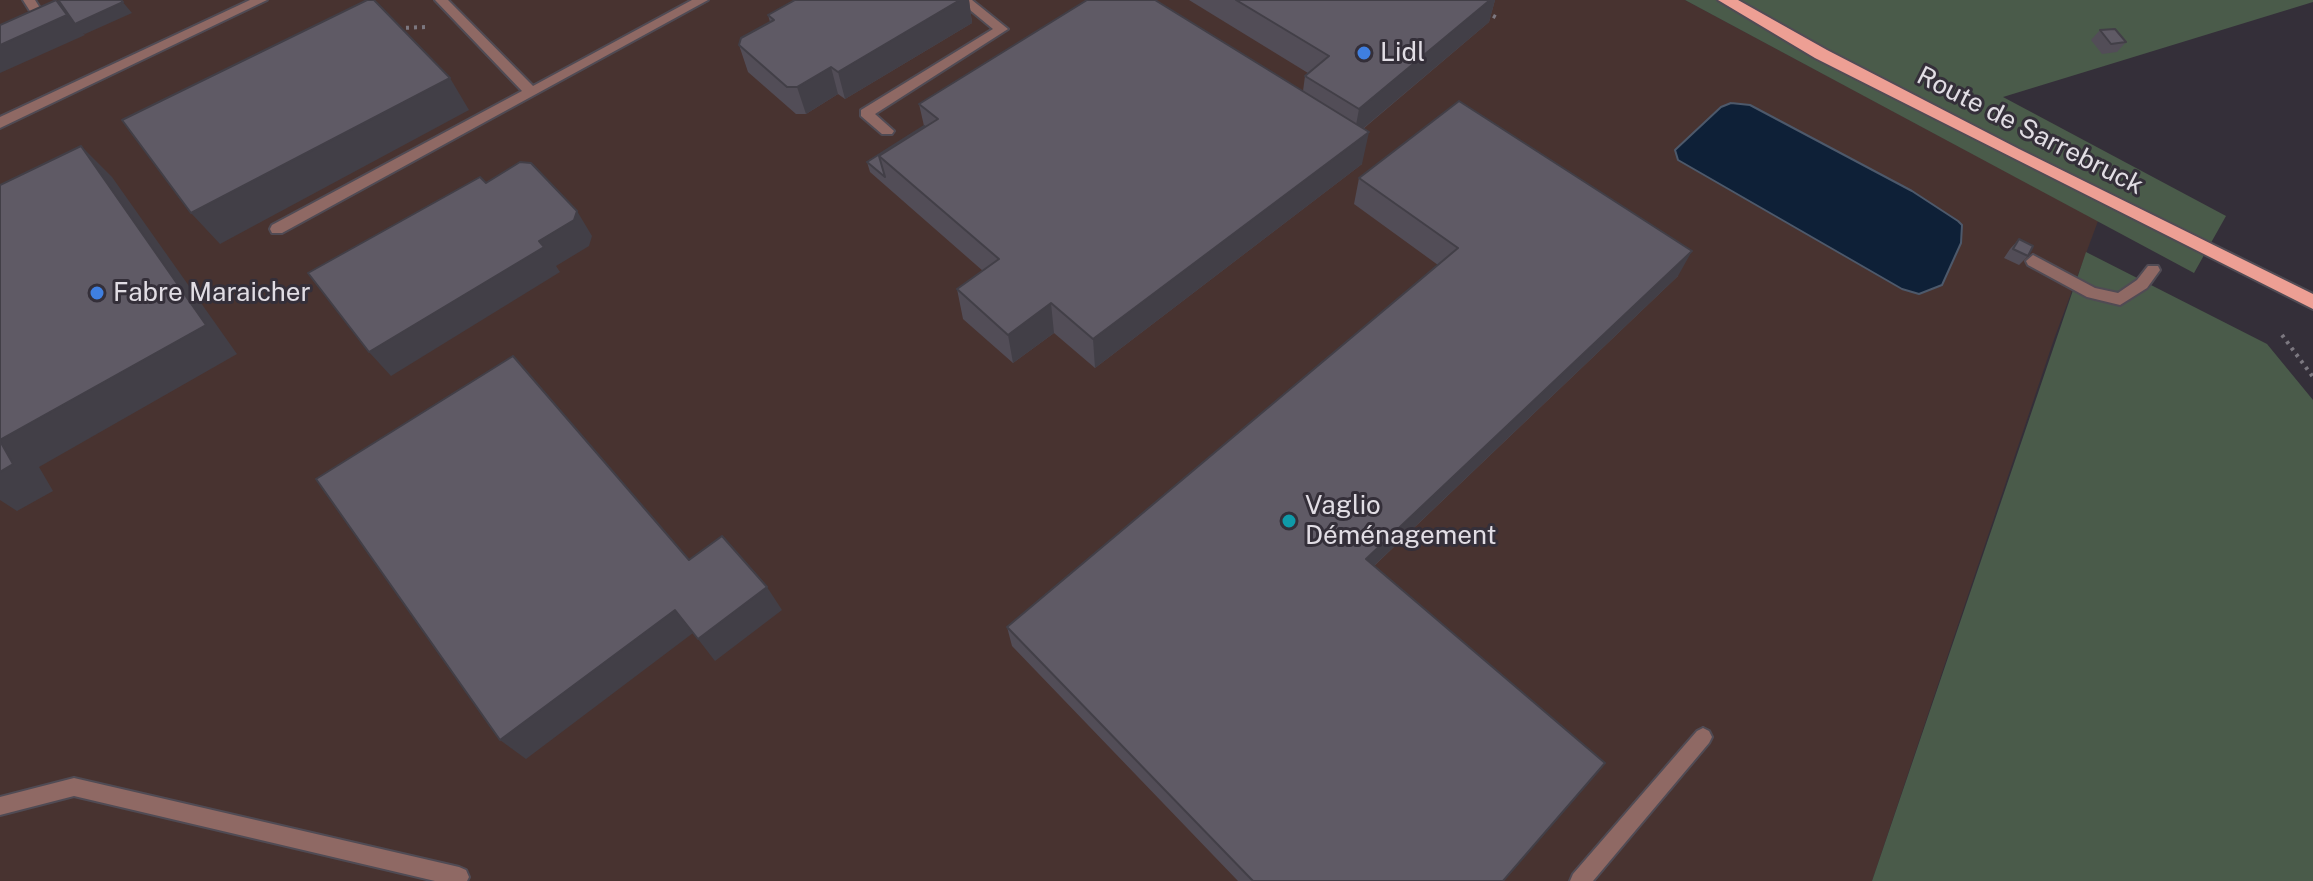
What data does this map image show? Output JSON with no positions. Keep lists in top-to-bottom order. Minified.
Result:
{"streets":{"main road":["Route de Sarrebruck"]},"places":["Lidl","Fabre Maraicher","Vaglio Déménagement"]}
